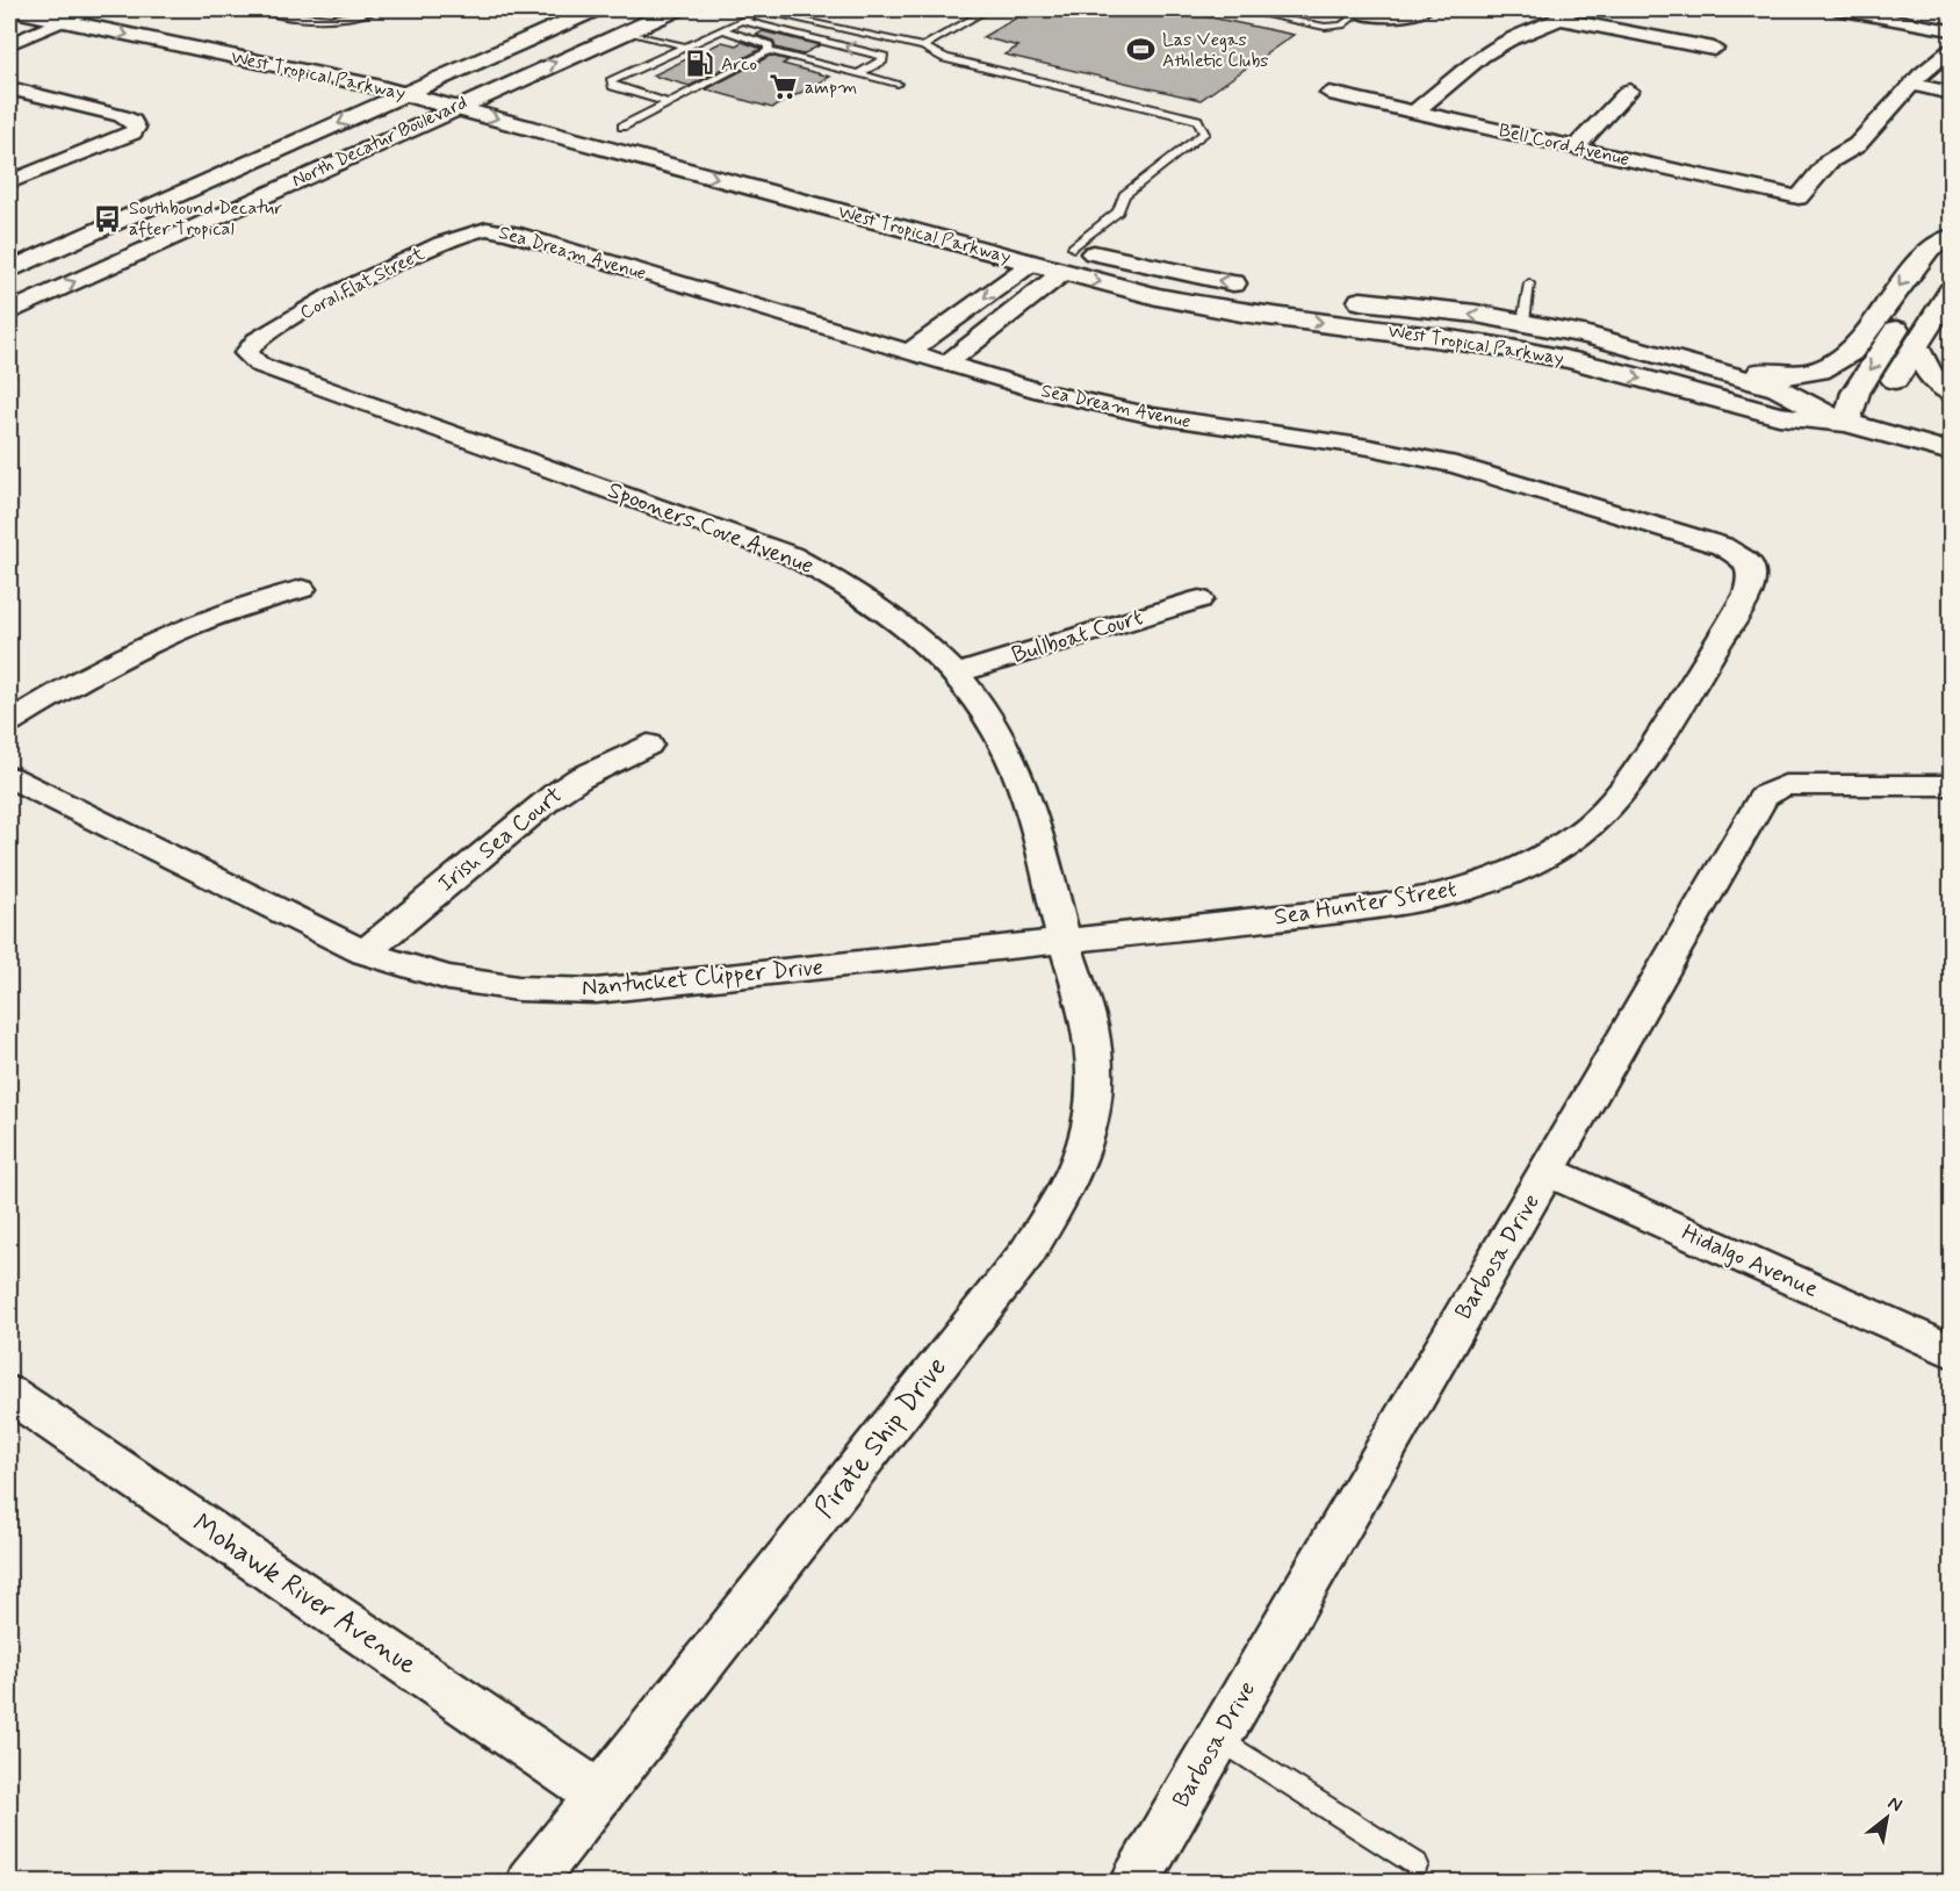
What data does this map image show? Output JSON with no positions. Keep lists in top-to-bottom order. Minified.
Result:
{"streets":{"main road":["West Tropical Parkway","North Decatur Boulevard"],"street":["Bell Cord Avenue","Sea Dream Avenue","Coral Flat Street","Spooners Cove Avenue","Bullboat Court","Irish Sea Court","Sea Hunter Street","Nantucket Clipper Drive","Barbosa Drive","Hidalgo Avenue","Pirate Ship Drive","Mohawk River Avenue"]},"crossings":[["West Tropical Parkway","North Decatur Boulevard"],["Sea Dream Avenue","Coral Flat Street"],["Sea Dream Avenue","Sea Hunter Street"],["Coral Flat Street","Spooners Cove Avenue"],["Spooners Cove Avenue","Bullboat Court"],["Spooners Cove Avenue","Sea Hunter Street"],["Spooners Cove Avenue","Nantucket Clipper Drive"],["Spooners Cove Avenue","Pirate Ship Drive"],["Irish Sea Court","Nantucket Clipper Drive"],["Sea Hunter Street","Nantucket Clipper Drive"],["Sea Hunter Street","Pirate Ship Drive"],["Nantucket Clipper Drive","Pirate Ship Drive"],["Barbosa Drive","Hidalgo Avenue"],["Pirate Ship Drive","Mohawk River Avenue"]],"places":{"sports":["Las Vegas Athletic Clubs"],"fuel station":["Arco"],"supermarket":["ampm"],"bus stop":["Southbound Decatur after Tropical"]},"north":"top right"}
